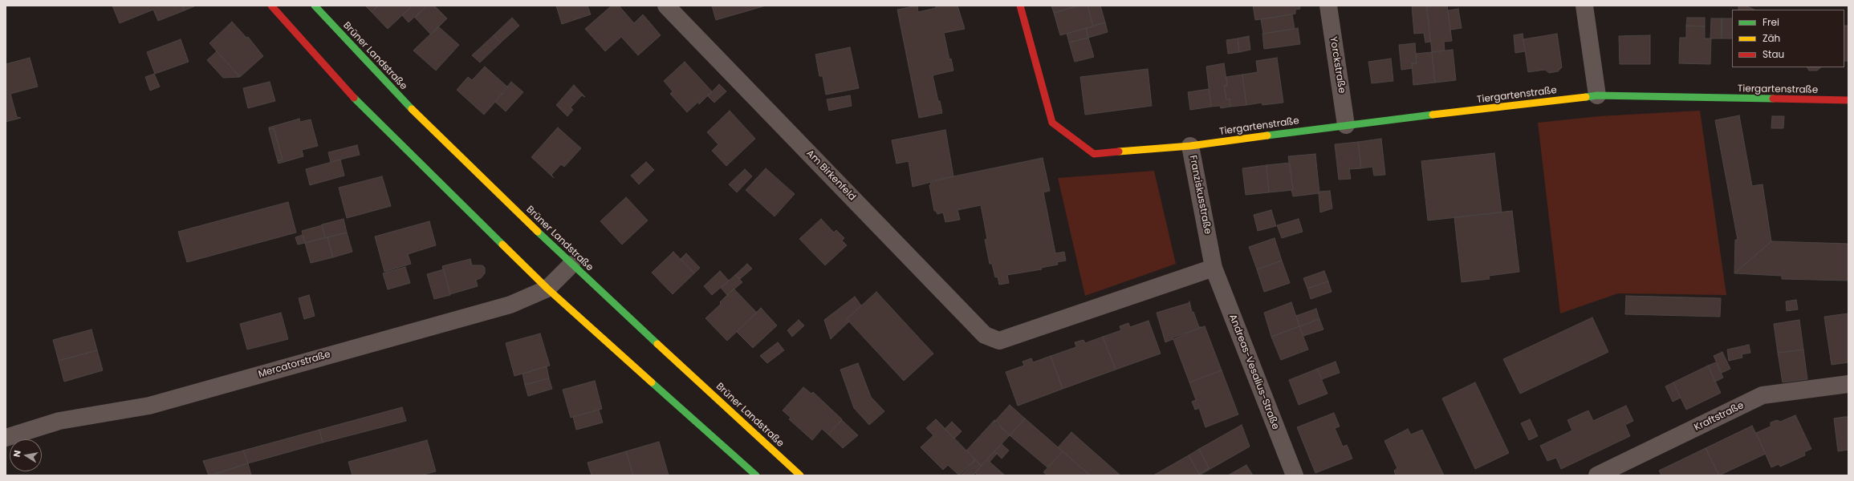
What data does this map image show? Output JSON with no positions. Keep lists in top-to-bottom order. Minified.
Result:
{"streets":{"main road":["Brüner Landstraße","Tiergartenstraße","Franziskusstraße"],"street":["Yorckstraße","Am Birkenfeld","Mercatorstraße","Andreas-Vesalius-Straße","Kraftstraße"]},"crossings":[["Brüner Landstraße","Mercatorstraße"],["Yorckstraße","Tiergartenstraße"],["Tiergartenstraße","Franziskusstraße"],["Am Birkenfeld","Franziskusstraße"],["Am Birkenfeld","Andreas-Vesalius-Straße"],["Franziskusstraße","Andreas-Vesalius-Straße"]],"legend":["Frei","Zäh","Stau"],"north":"left"}
